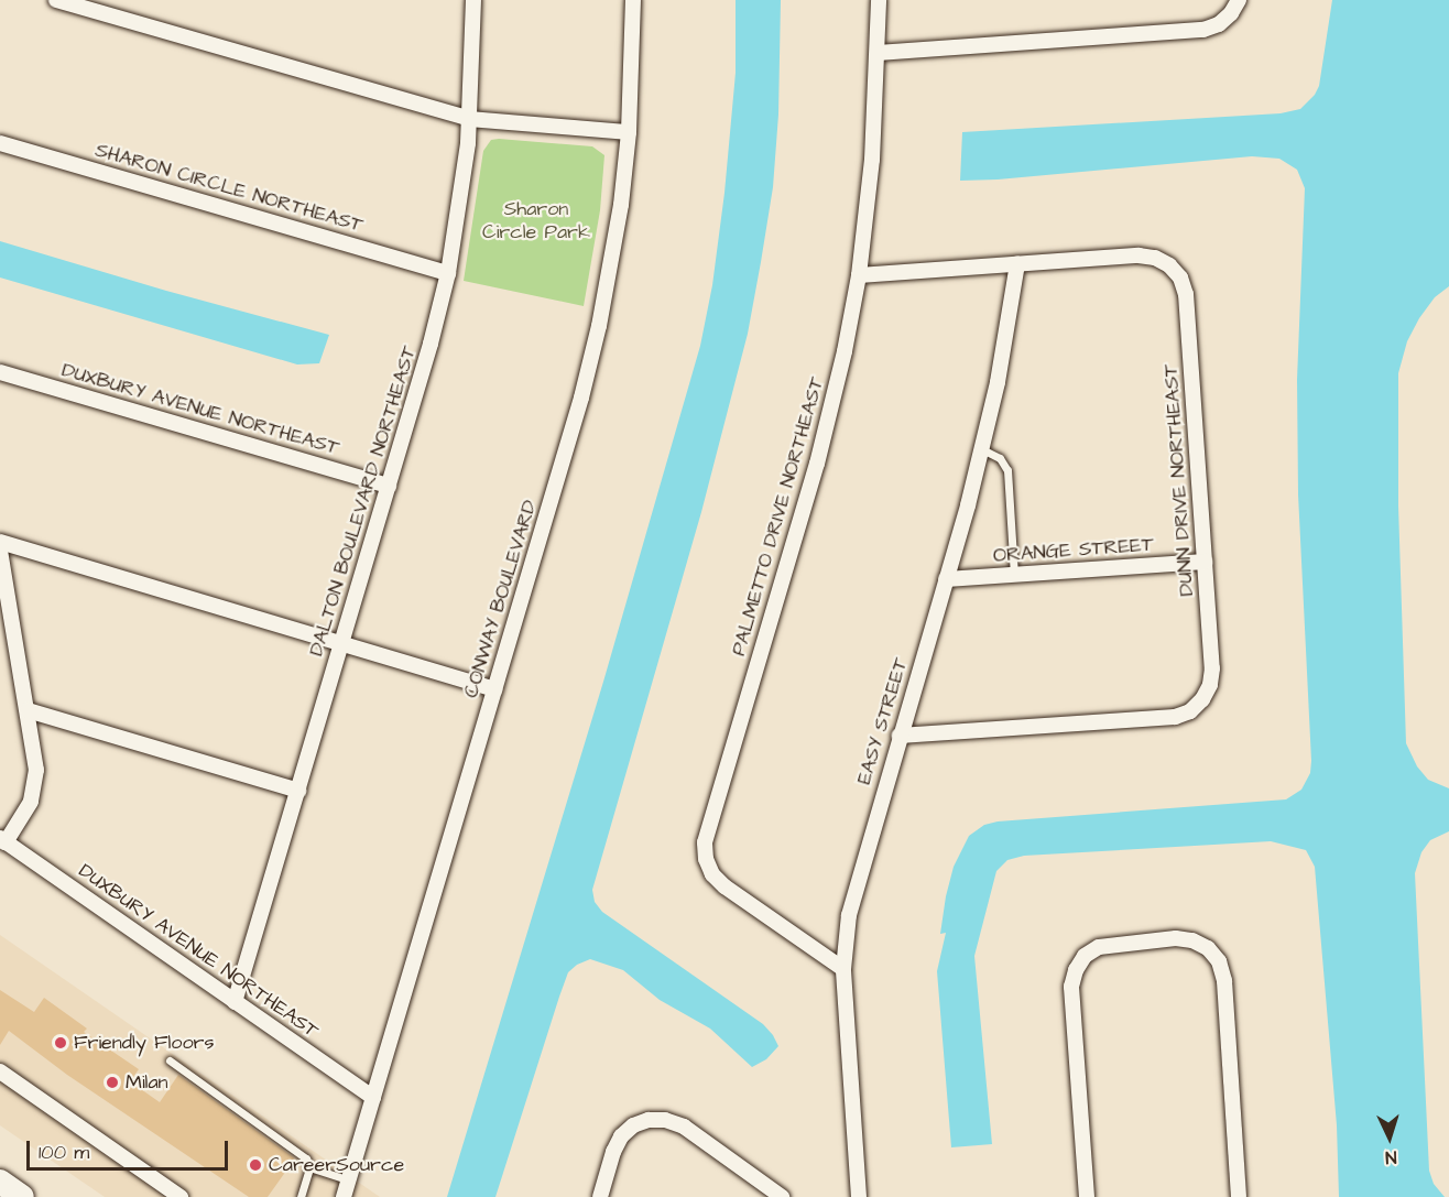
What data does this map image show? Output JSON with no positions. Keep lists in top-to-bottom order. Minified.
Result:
{"streets":{"street":["SHARON CIRCLE NORTHEAST","DUXBURY AVENUE NORTHEAST","DUNN DRIVE NORTHEAST","DALTON BOULEVARD NORTHEAST","PALMETTO DRIVE NORTHEAST","ORANGE STREET","CONWAY BOULEVARD","EASY STREET"]},"crossings":[["SHARON CIRCLE NORTHEAST","DALTON BOULEVARD NORTHEAST"],["DUXBURY AVENUE NORTHEAST","DALTON BOULEVARD NORTHEAST"],["DUXBURY AVENUE NORTHEAST","CONWAY BOULEVARD"],["DUNN DRIVE NORTHEAST","PALMETTO DRIVE NORTHEAST"],["DUNN DRIVE NORTHEAST","ORANGE STREET"],["DUNN DRIVE NORTHEAST","EASY STREET"],["PALMETTO DRIVE NORTHEAST","EASY STREET"],["ORANGE STREET","EASY STREET"]],"parks":["Sharon Circle Park"],"places":["Friendly Floors","Milan","CareerSource"],"scale_bar":"100 m","north":"bottom"}
